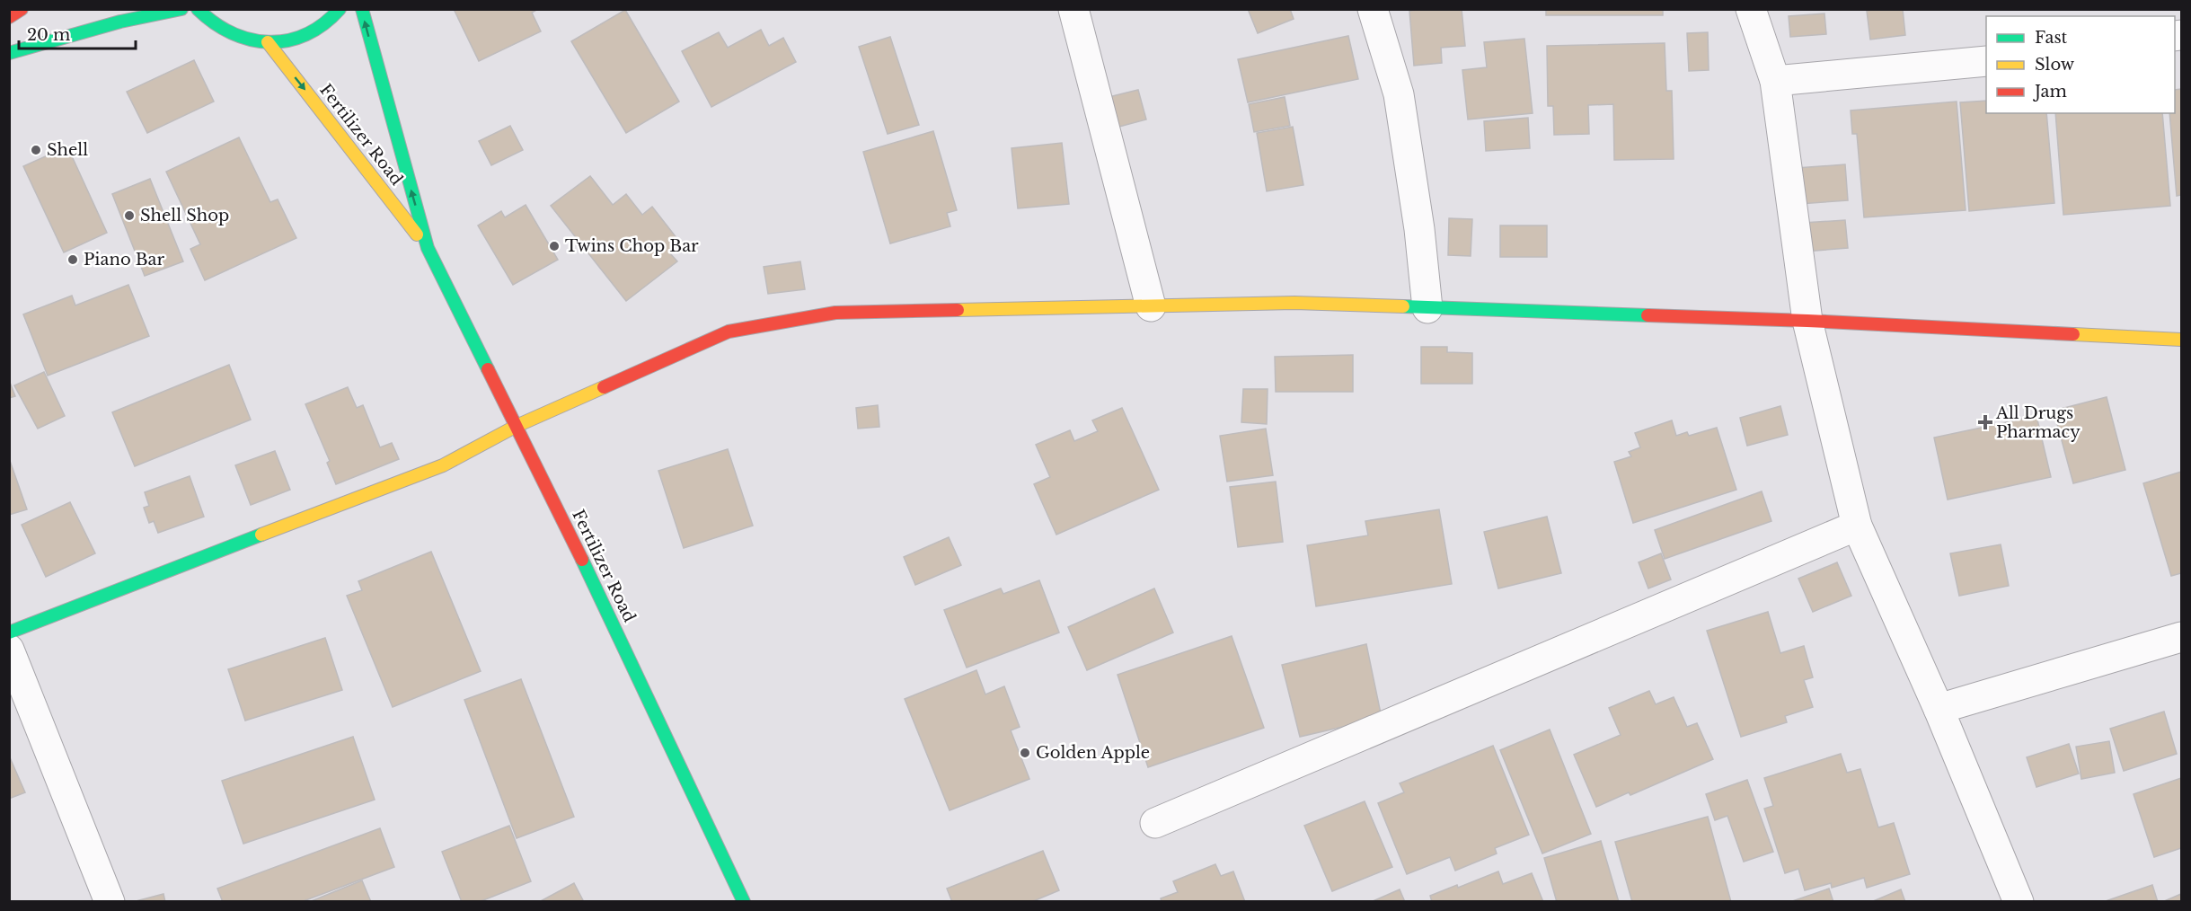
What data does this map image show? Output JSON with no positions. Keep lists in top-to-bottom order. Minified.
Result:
{"streets":{"street":["Fertilizer Road"]},"places":{"other":["Shell","Shell Shop","Twins Chop Bar","Piano Bar","Golden Apple"],"health":["All Drugs Pharmacy"]},"legend":["Fast","Slow","Jam"],"scale_bar":"20 m"}
